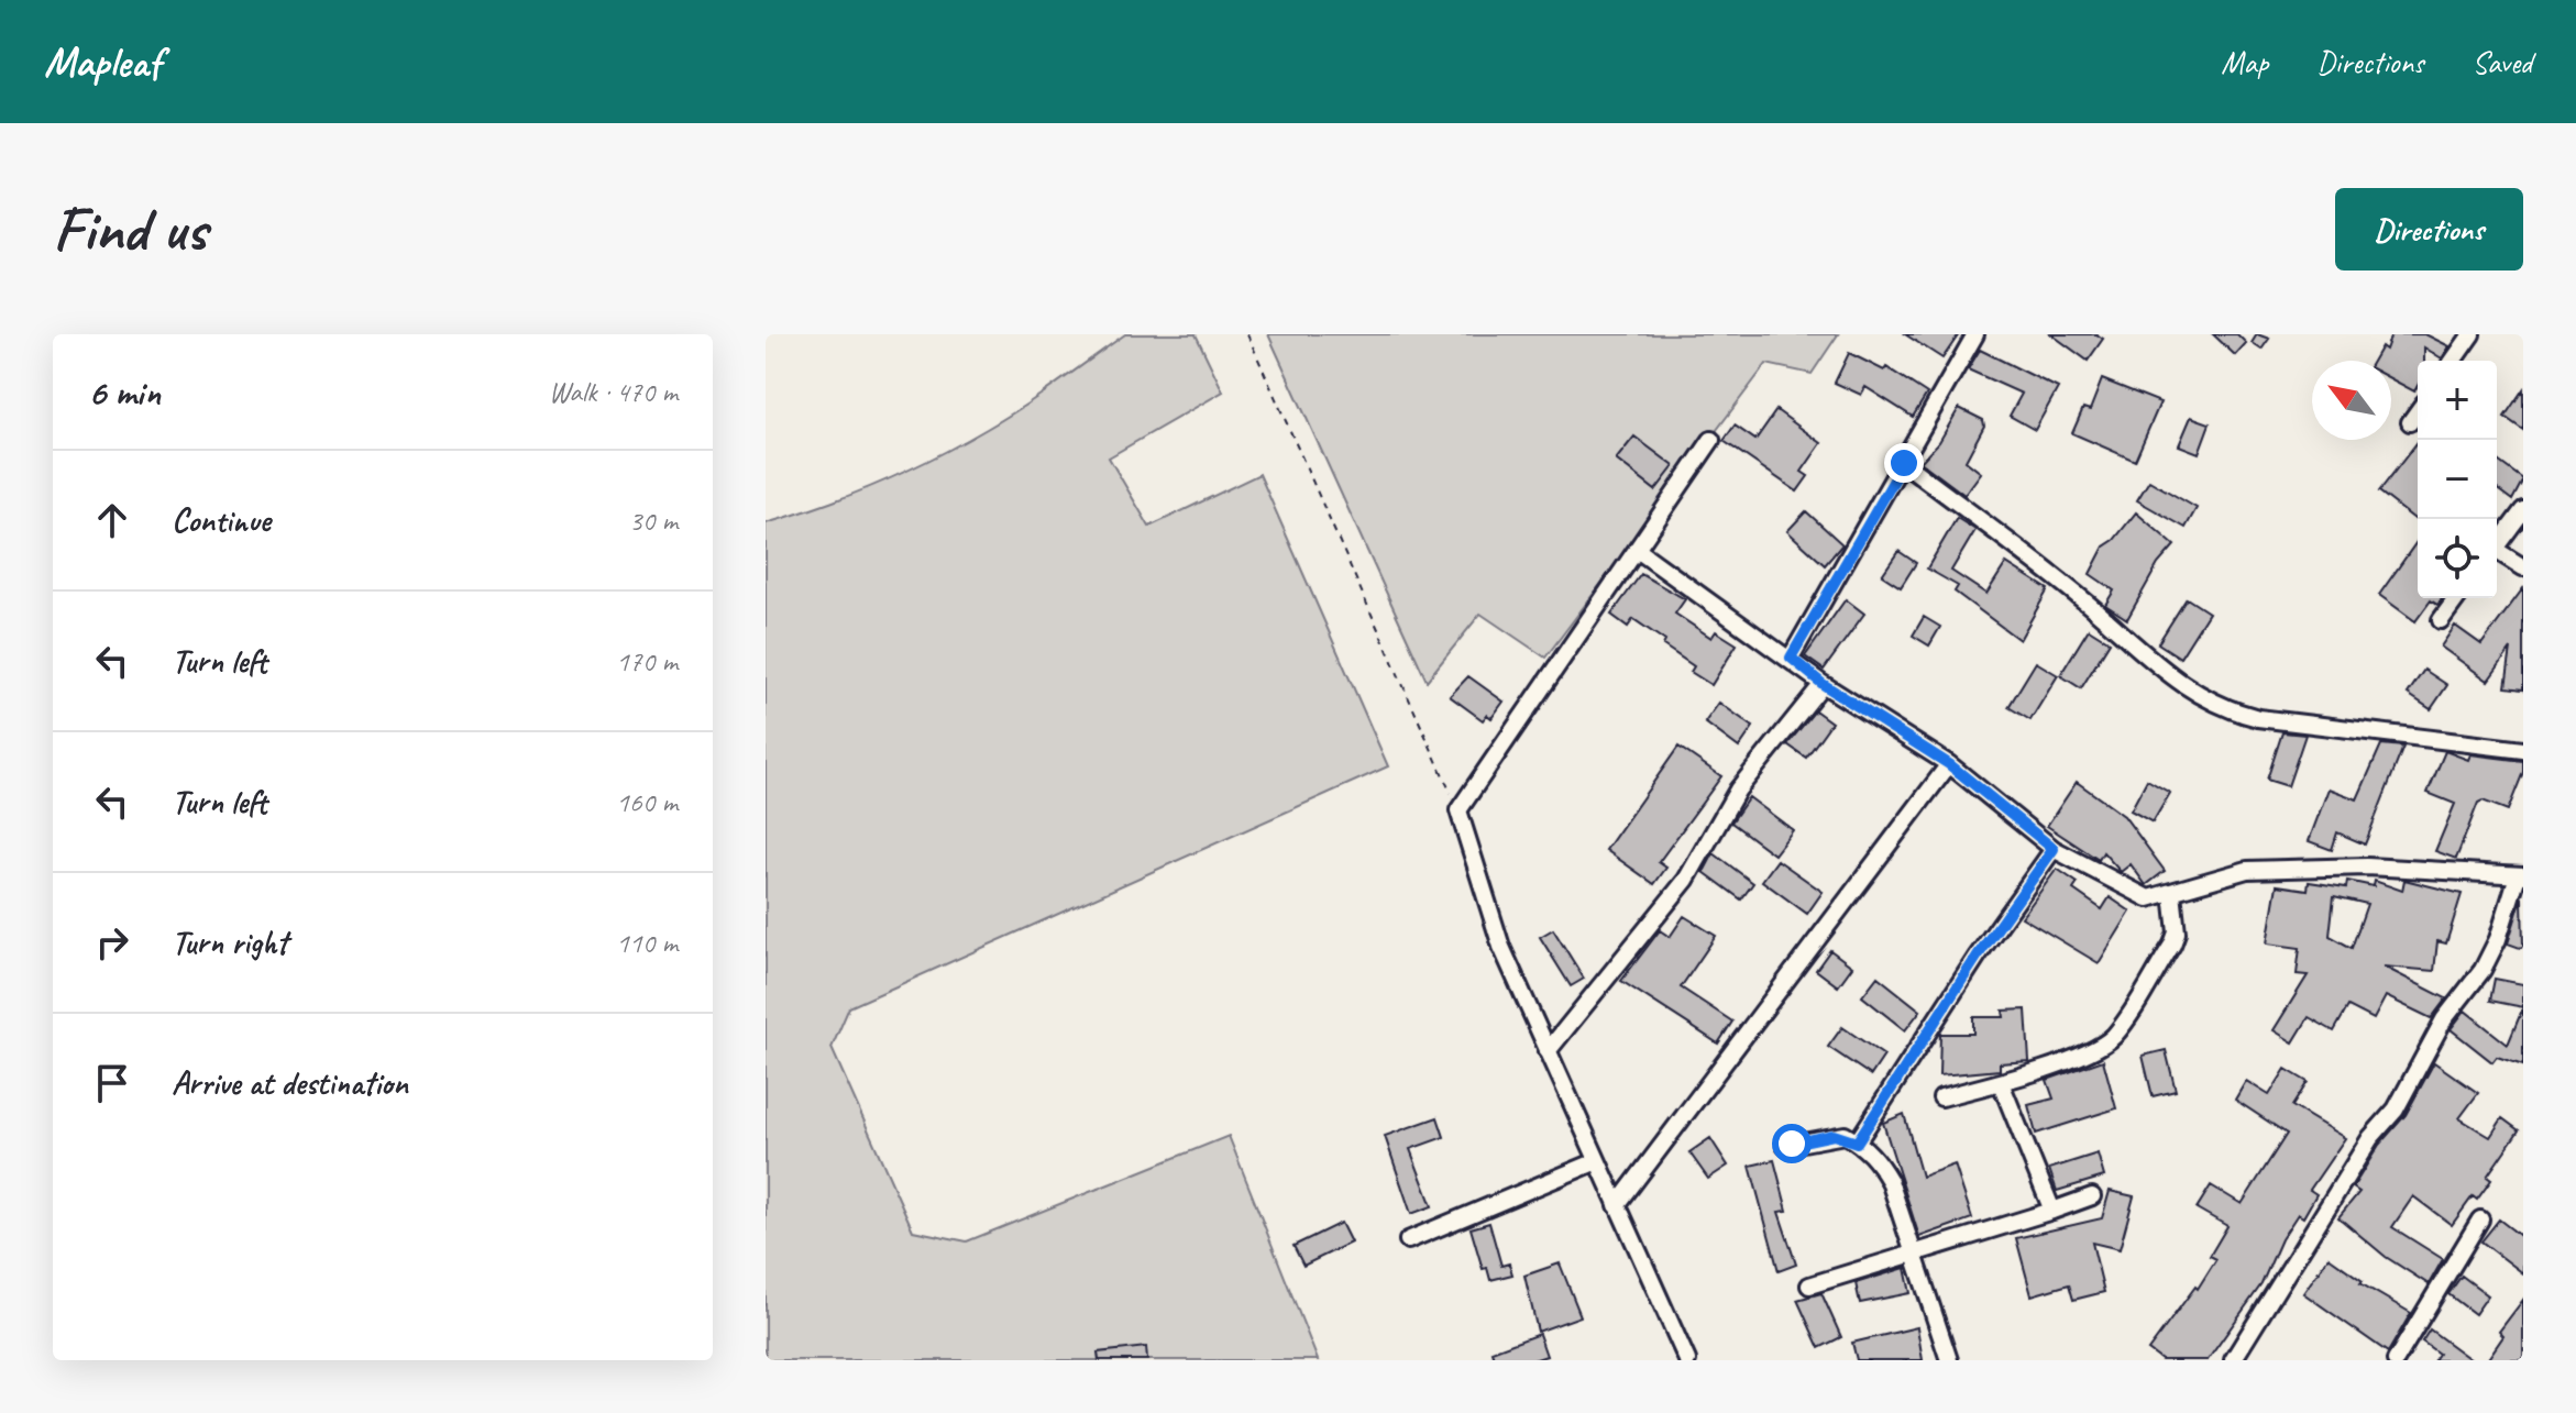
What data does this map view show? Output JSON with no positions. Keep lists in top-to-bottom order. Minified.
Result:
{"north":"top left","page":{"header":"Mapleaf","nav":["Map","Directions","Saved"],"buttons":"Directions","title":"Find us","heading":["6 min","Walk · 470 m"],"map_buttons":["+","−"],"list":[["Continue","30 m"],["Turn left","170 m"],["Turn left","160 m"],["Turn right","110 m"],"Arrive at destination"]}}
